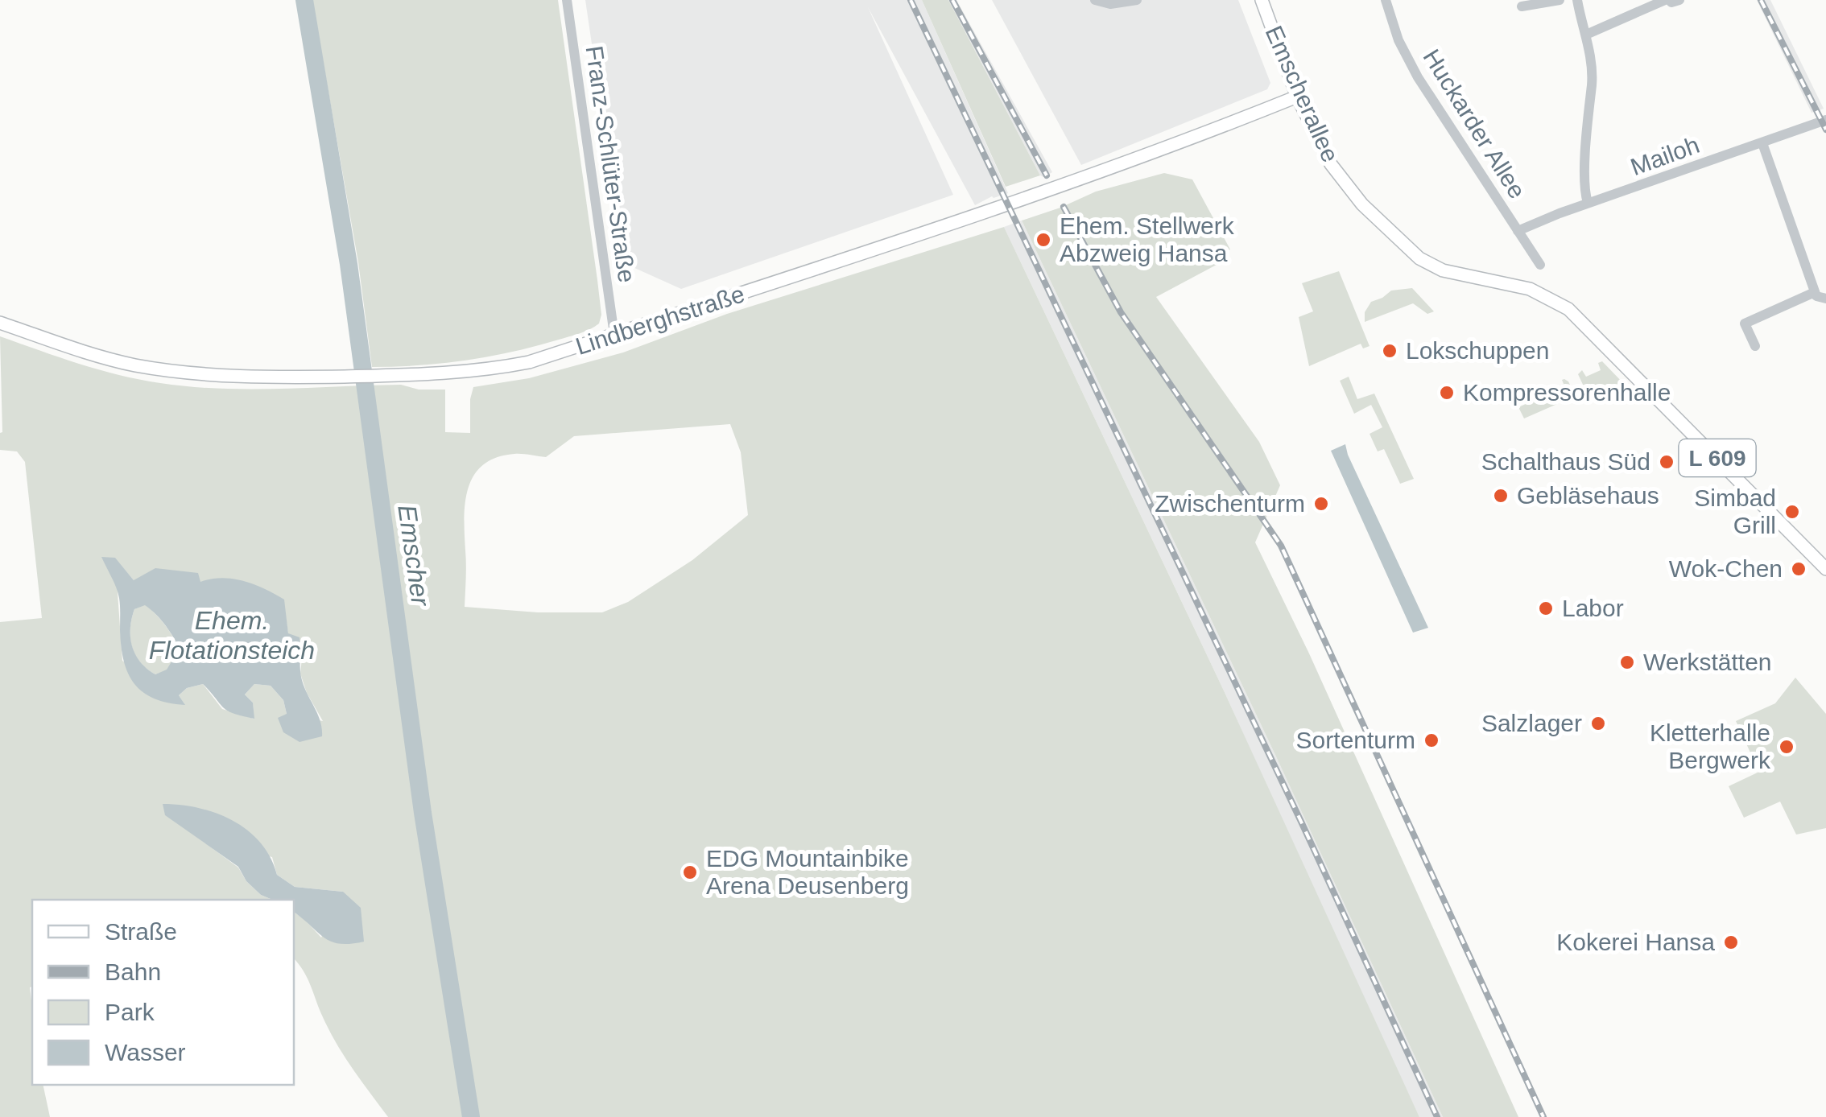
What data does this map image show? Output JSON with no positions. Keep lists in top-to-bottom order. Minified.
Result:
{"streets":{"main road":["Emscherallee","Lindberghstraße","L 609"],"street":["Huckarder Allee","Mailoh","Franz-Schlüter-Straße"]},"crossings":[["Emscherallee","Lindberghstraße"],["Huckarder Allee","Mailoh"],["Franz-Schlüter-Straße","Lindberghstraße"]],"water":["Emscher","Ehem. Flotationsteich"],"places":["Ehem. Stellwerk Abzweig Hansa","Lokschuppen","Kompressorenhalle","Schalthaus Süd","Gebläsehaus","Zwischenturm","Simbad Grill","Wok-Chen","Labor","Werkstätten","Salzlager","Sortenturm","Kletterhalle Bergwerk","EDG Mountainbike Arena Deusenberg","Kokerei Hansa"],"legend":["Straße","Bahn","Park","Wasser"]}
